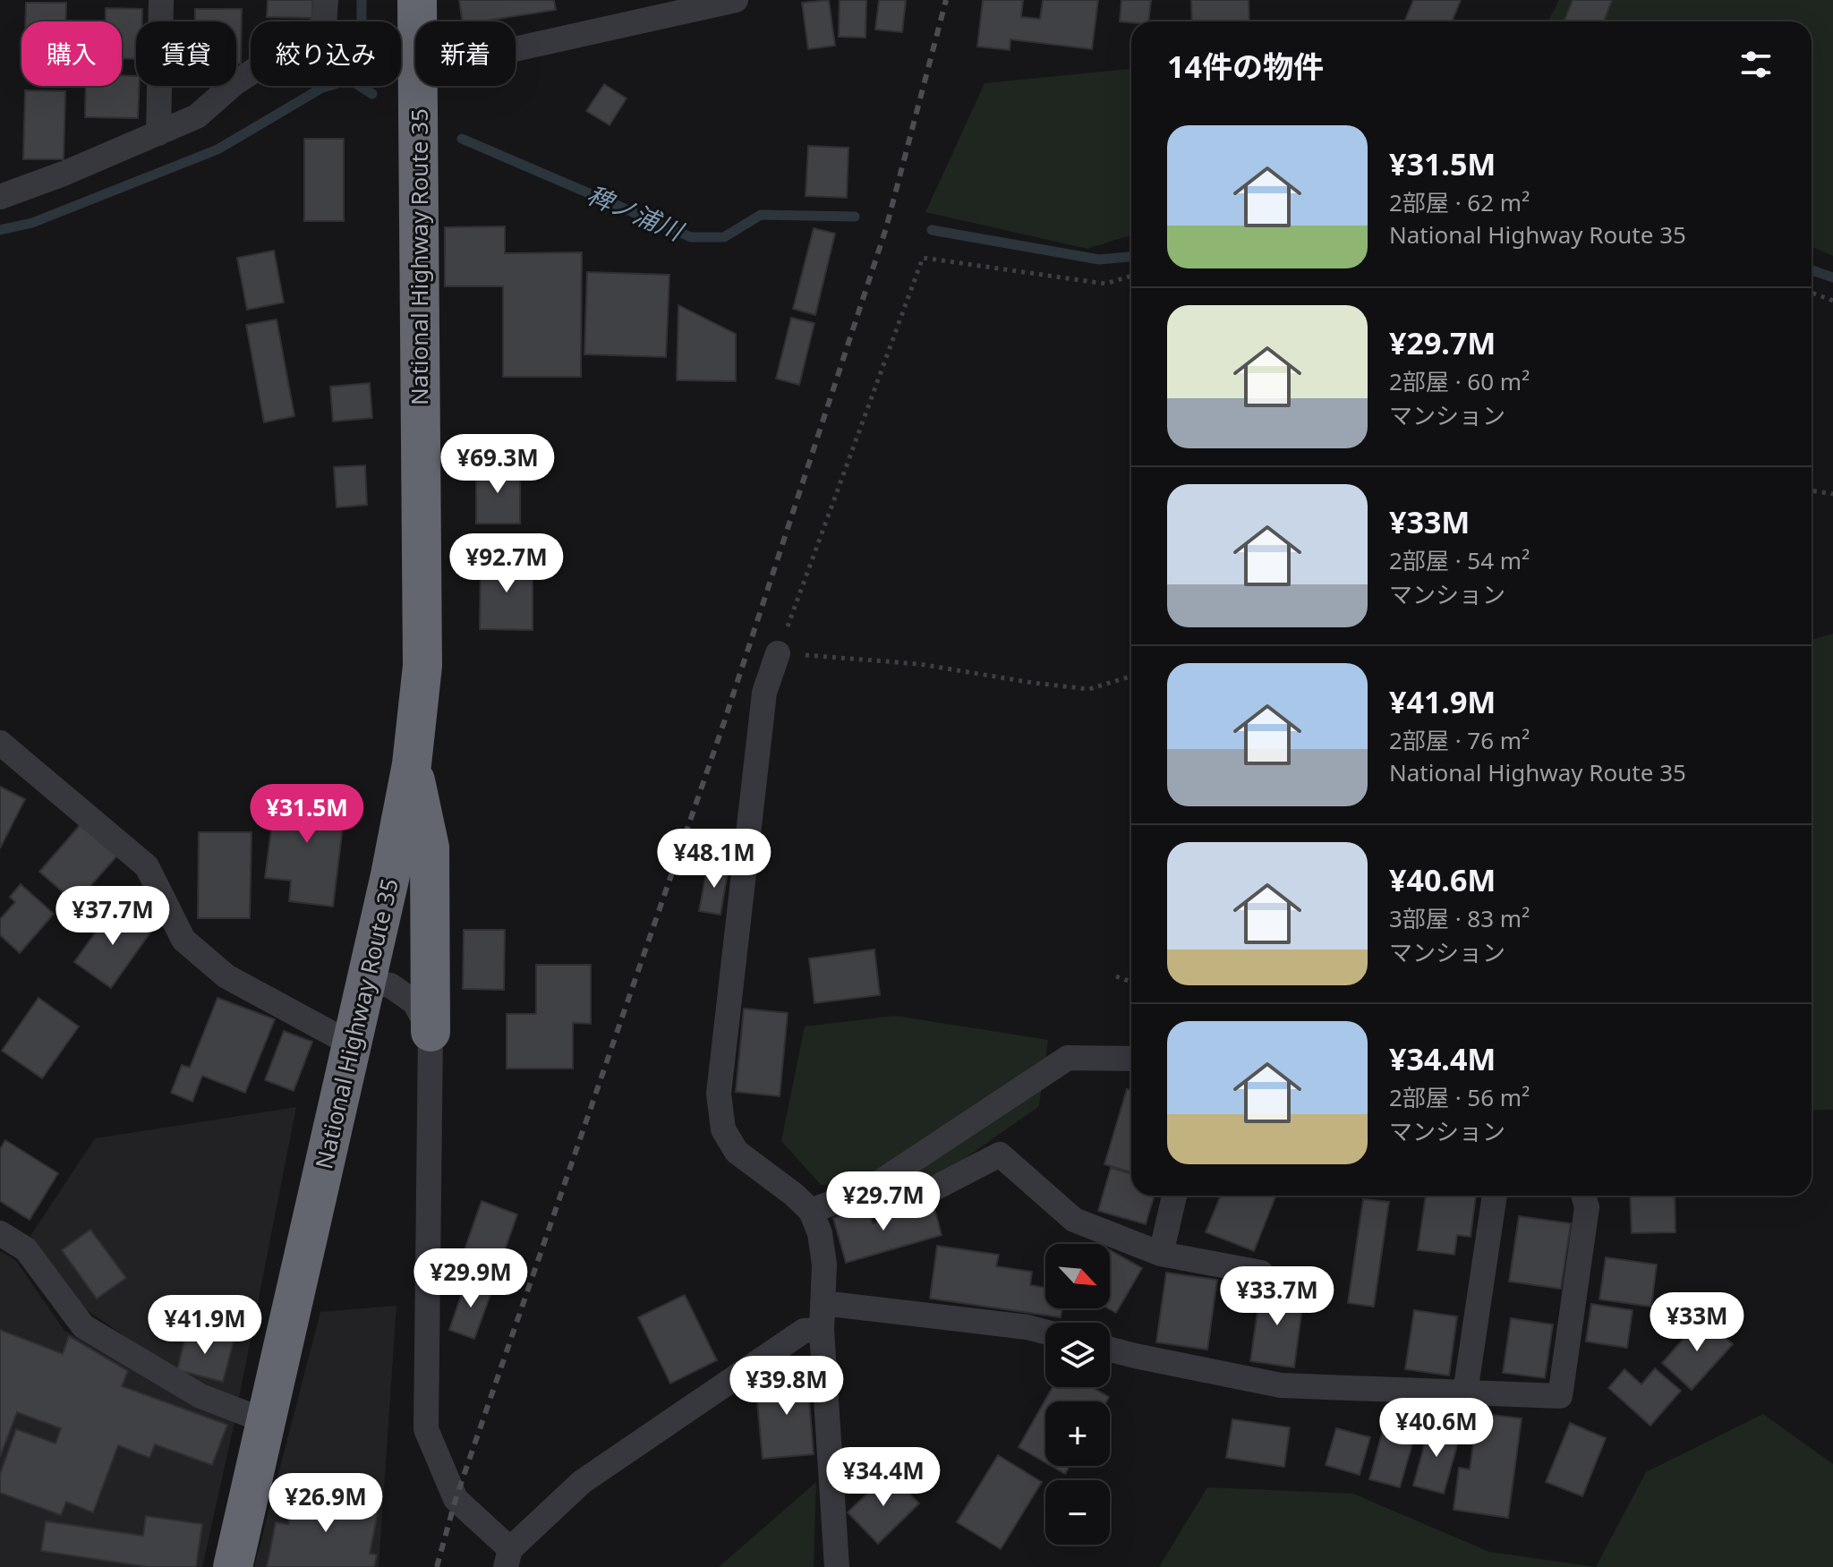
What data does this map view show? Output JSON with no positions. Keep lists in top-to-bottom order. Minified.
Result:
{"streets":{"highway":["National Highway Route 35"]},"water":["稗ノ浦川"],"north":"bottom right","page":{"chip":["購入","賃貸","絞り込み","新着"],"heading":"14件の物件","list":[{"name":"¥31.5M","note":"2部屋 · 62 m² · National Highway Route 35"},{"name":"¥29.7M","note":"2部屋 · 60 m² · マンション"},{"name":"¥33M","note":"2部屋 · 54 m² · マンション"},{"name":"¥41.9M","note":"2部屋 · 76 m² · National Highway Route 35"},{"name":"¥40.6M","note":"3部屋 · 83 m² · マンション"},{"name":"¥34.4M","note":"2部屋 · 56 m² · マンション"}],"price":["¥69.3M","¥92.7M","¥31.5M","¥48.1M","¥37.7M","¥29.7M","¥29.9M","¥33.7M","¥33M","¥41.9M","¥39.8M","¥40.6M","¥34.4M","¥26.9M"],"map_buttons":["+","−"]}}
